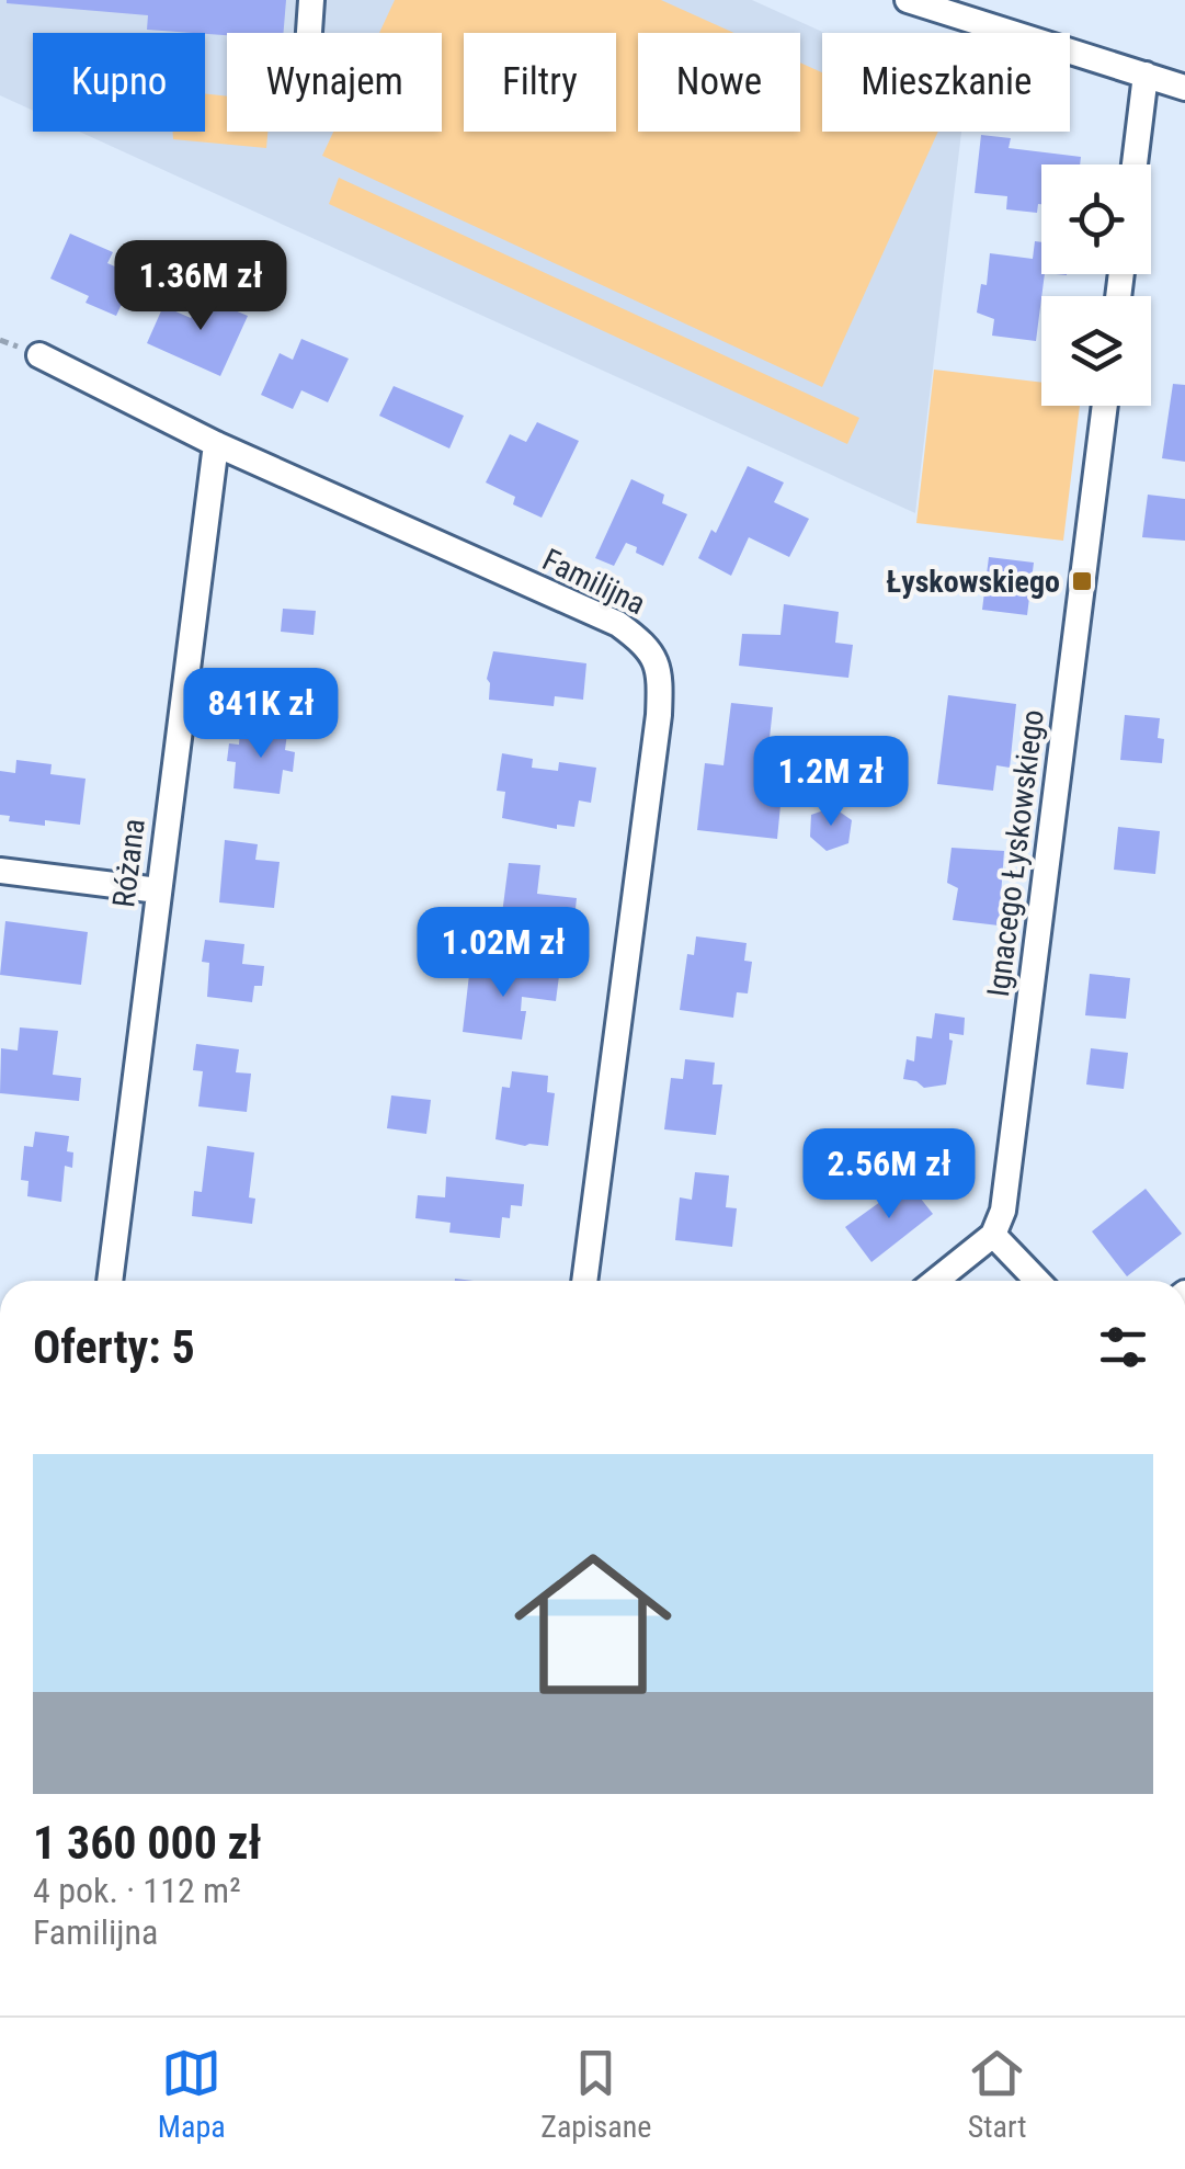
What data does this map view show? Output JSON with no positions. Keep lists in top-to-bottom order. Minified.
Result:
{"streets":{"street":["Familijna","Ignacego Łyskowskiego","Różana"]},"crossings":[["Familijna","Różana"]],"places":{"transit":["Łyskowskiego"]},"page":{"chip":["Kupno","Wynajem","Filtry","Nowe","Mieszkanie"],"price":["1.36M zł","841K zł","1.2M zł","1.02M zł","2.56M zł"],"heading":"Oferty: 5","list":[{"name":"1 360 000 zł","note":"4 pok. · 112 m² · Familijna"}],"tabs":["Mapa","Zapisane","Start"]}}
